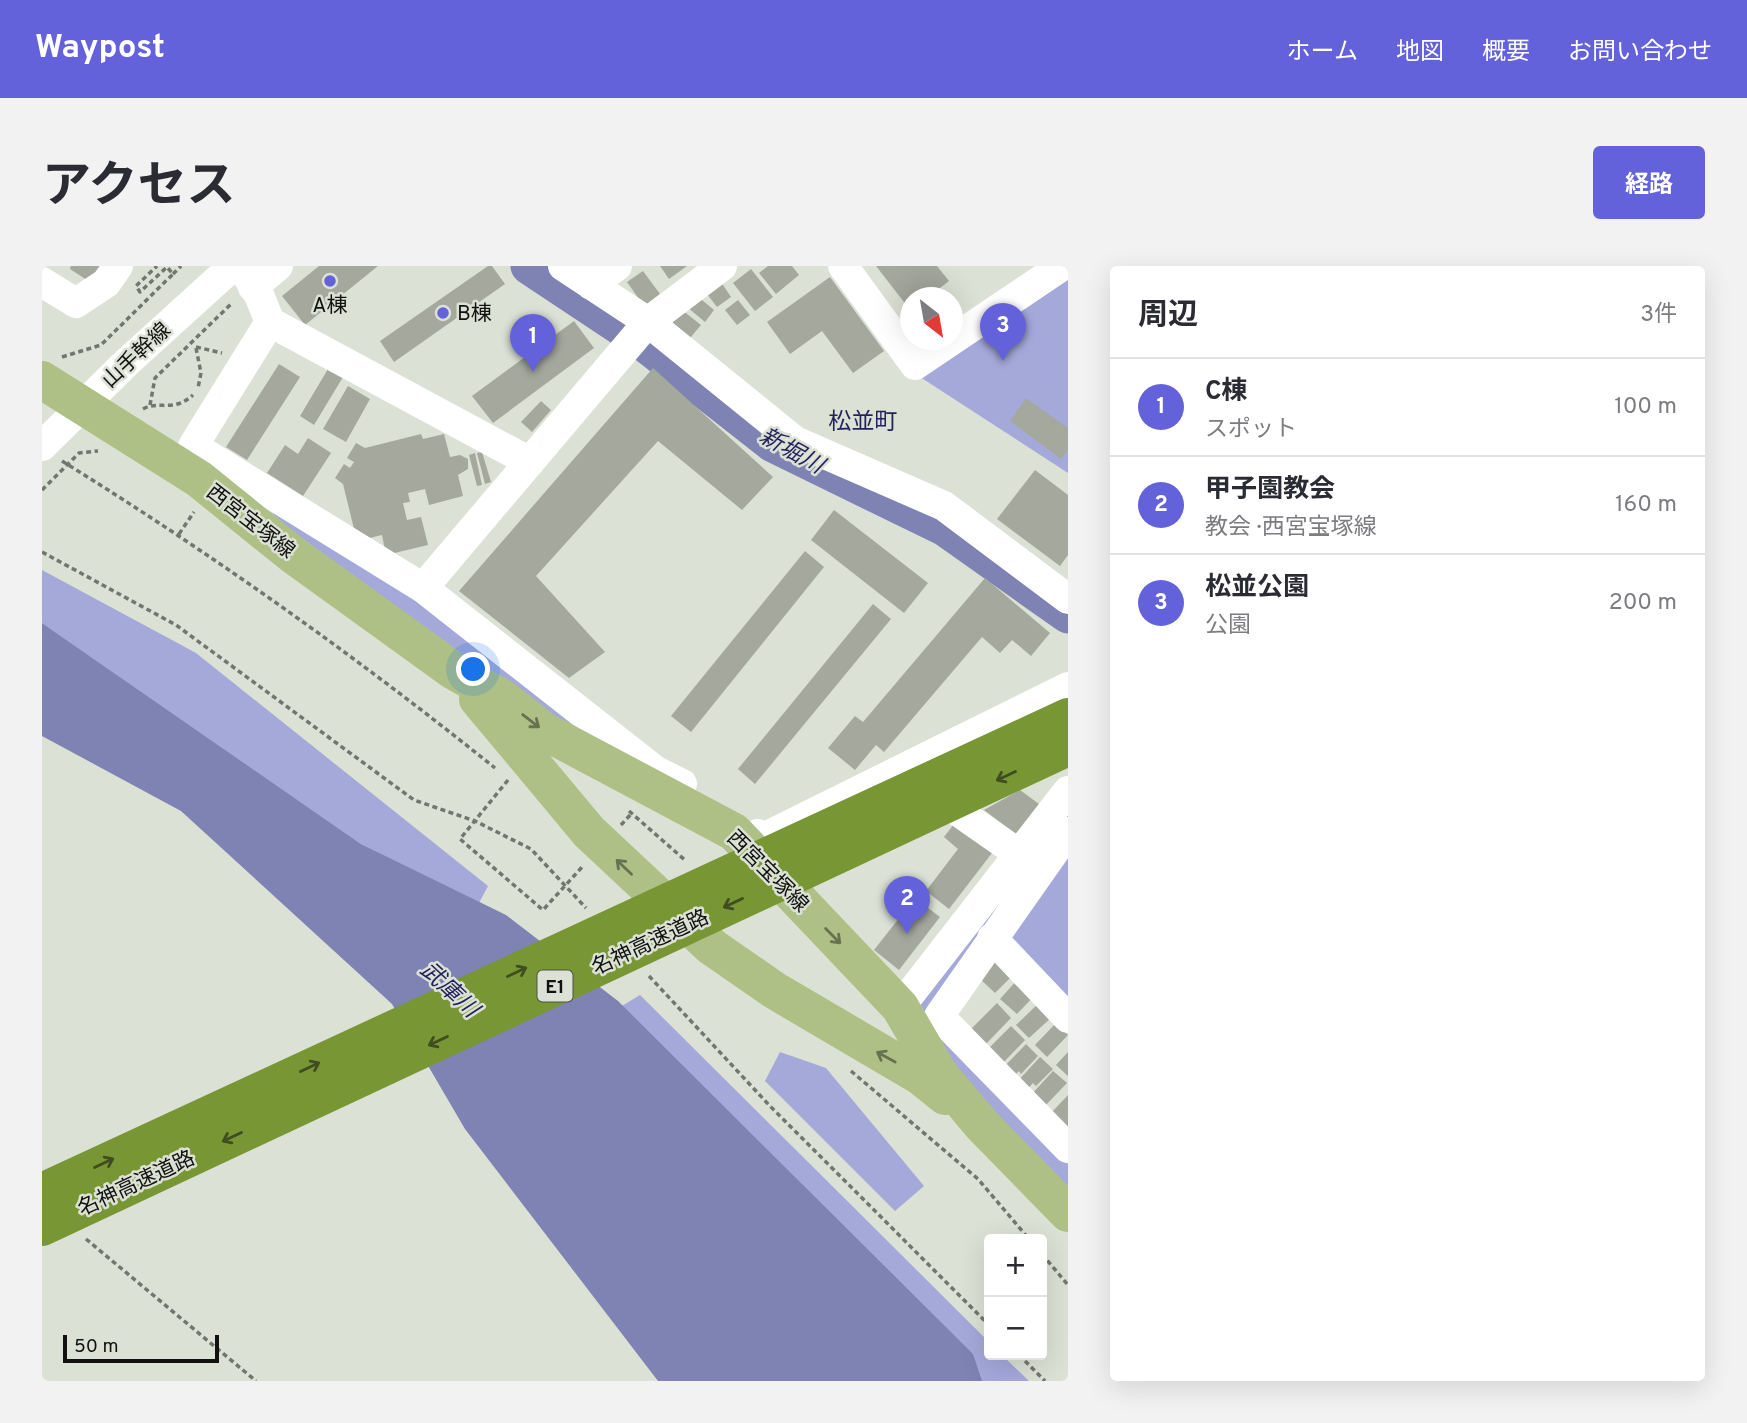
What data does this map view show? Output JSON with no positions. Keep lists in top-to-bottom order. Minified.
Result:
{"streets":{"highway":["名神高速道路","E1"],"main road":["西宮宝塚線"],"street":["山手幹線"]},"crossings":[["山手幹線","西宮宝塚線"]],"districts":["松並町"],"water":["新堀川","武庫川"],"places":["A棟","B棟"],"scale_bar":"50 m","north":"bottom right","page":{"header":"Waypost","nav":["ホーム","地図","概要","お問い合わせ"],"title":"アクセス","buttons":"経路","heading":["周辺","3件"],"pins":["3","1","2"],"list":[{"mark":"1","name":"C棟","note":"スポット","value":"100 m"},{"mark":"2","name":"甲子園教会","note":"教会 · 西宮宝塚線","value":"160 m"},{"mark":"3","name":"松並公園","note":"公園","value":"200 m"}],"map_buttons":["+","−"],"scale":"50 m"}}
